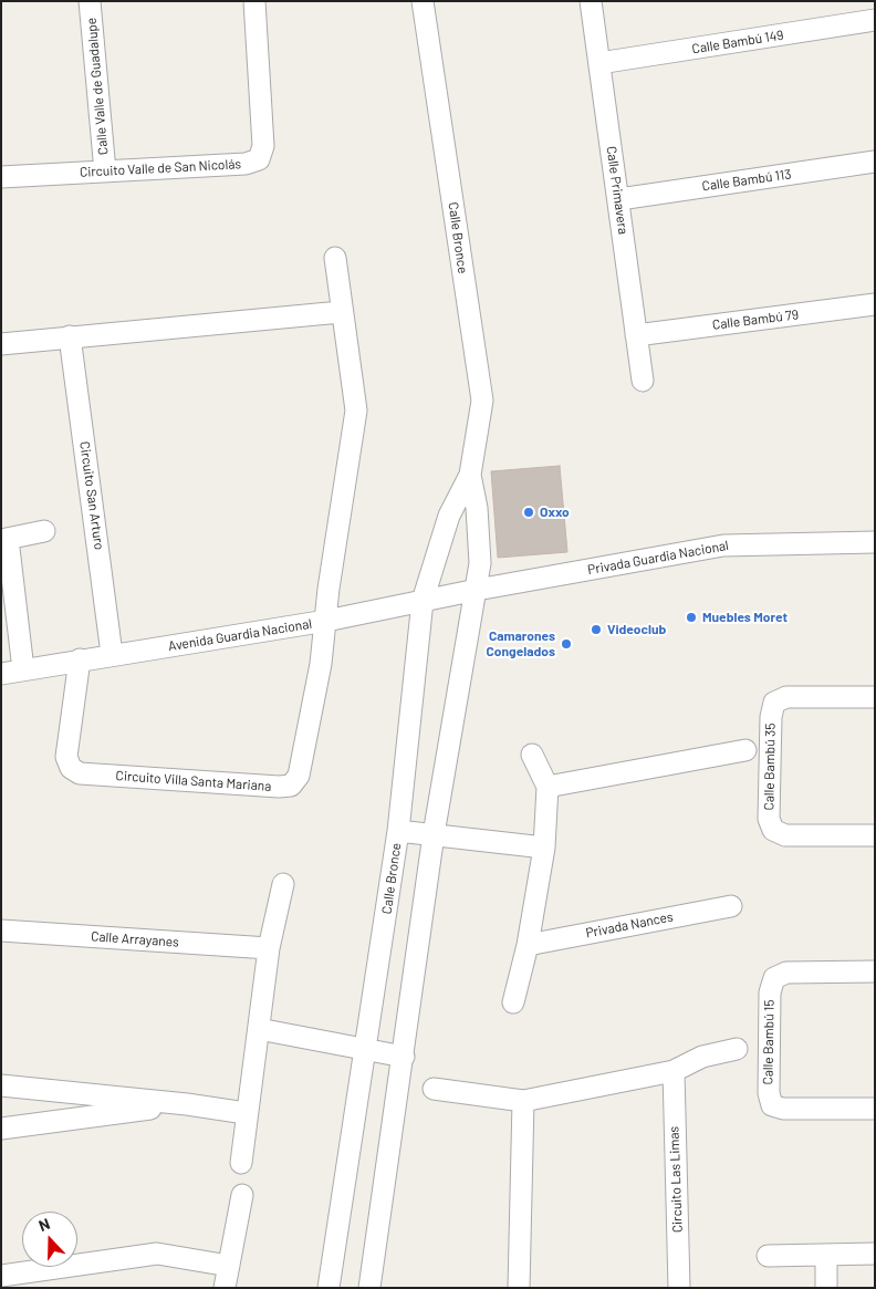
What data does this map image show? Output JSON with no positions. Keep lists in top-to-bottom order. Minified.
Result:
{"streets":{"street":["Calle Bambú 149","Calle Valle de Guadalupe","Circuito Valle de San Nicolás","Calle Bambú 113","Calle Primavera","Calle Bronce","Calle Bambú 79","Circuito San Arturo","Privada Guardia Nacional","Avenida Guardia Nacional","Calle Bambú 35","Circuito Villa Santa Mariana","Privada Nances","Calle Arrayanes","Calle Bambú 15","Circuito Las Limas"]},"crossings":[["Calle Bambú 149","Calle Primavera"],["Calle Valle de Guadalupe","Circuito Valle de San Nicolás"],["Calle Bambú 113","Calle Primavera"],["Calle Primavera","Calle Bambú 79"],["Calle Bronce","Privada Guardia Nacional"],["Calle Bronce","Avenida Guardia Nacional"],["Circuito San Arturo","Avenida Guardia Nacional"],["Privada Guardia Nacional","Avenida Guardia Nacional"],["Avenida Guardia Nacional","Circuito Villa Santa Mariana"]],"places":["Oxxo","Muebles Moret","Videoclub","Camarones Congelados"],"north":"top"}
